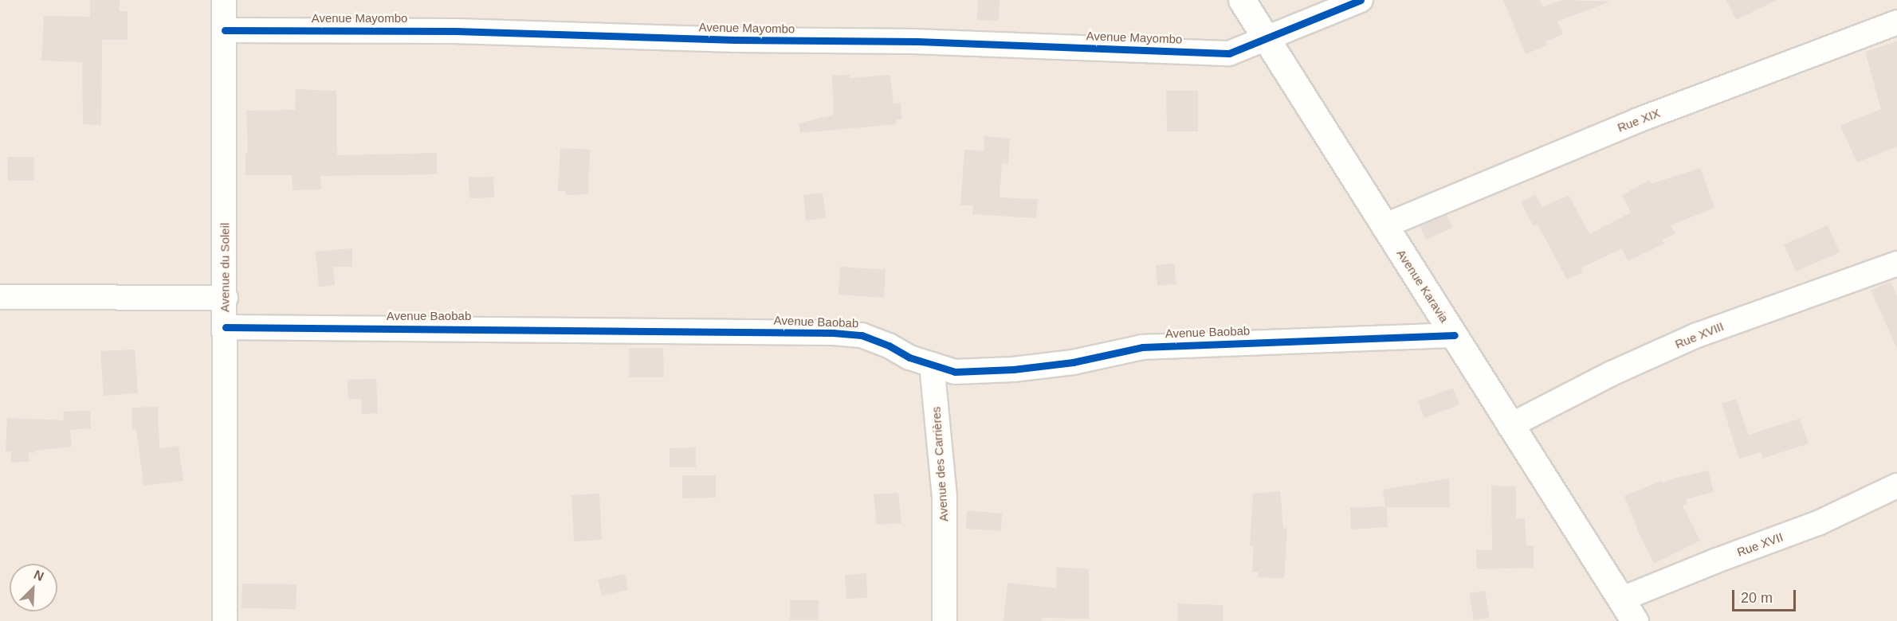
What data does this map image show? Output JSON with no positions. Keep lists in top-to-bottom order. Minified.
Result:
{"streets":{"street":["Avenue Mayombo","Rue XIX","Avenue du Soleil","Avenue Karavia","Avenue Baobab","Rue XVIII","Avenue des Carrières","Rue XVII"]},"crossings":[["Avenue Mayombo","Avenue du Soleil"],["Avenue Mayombo","Avenue Karavia"],["Rue XIX","Avenue Karavia"],["Avenue du Soleil","Avenue Baobab"],["Avenue Karavia","Avenue Baobab"],["Avenue Karavia","Rue XVIII"],["Avenue Karavia","Rue XVII"],["Avenue Baobab","Avenue des Carrières"]],"scale_bar":"20 m","north":"top right"}
